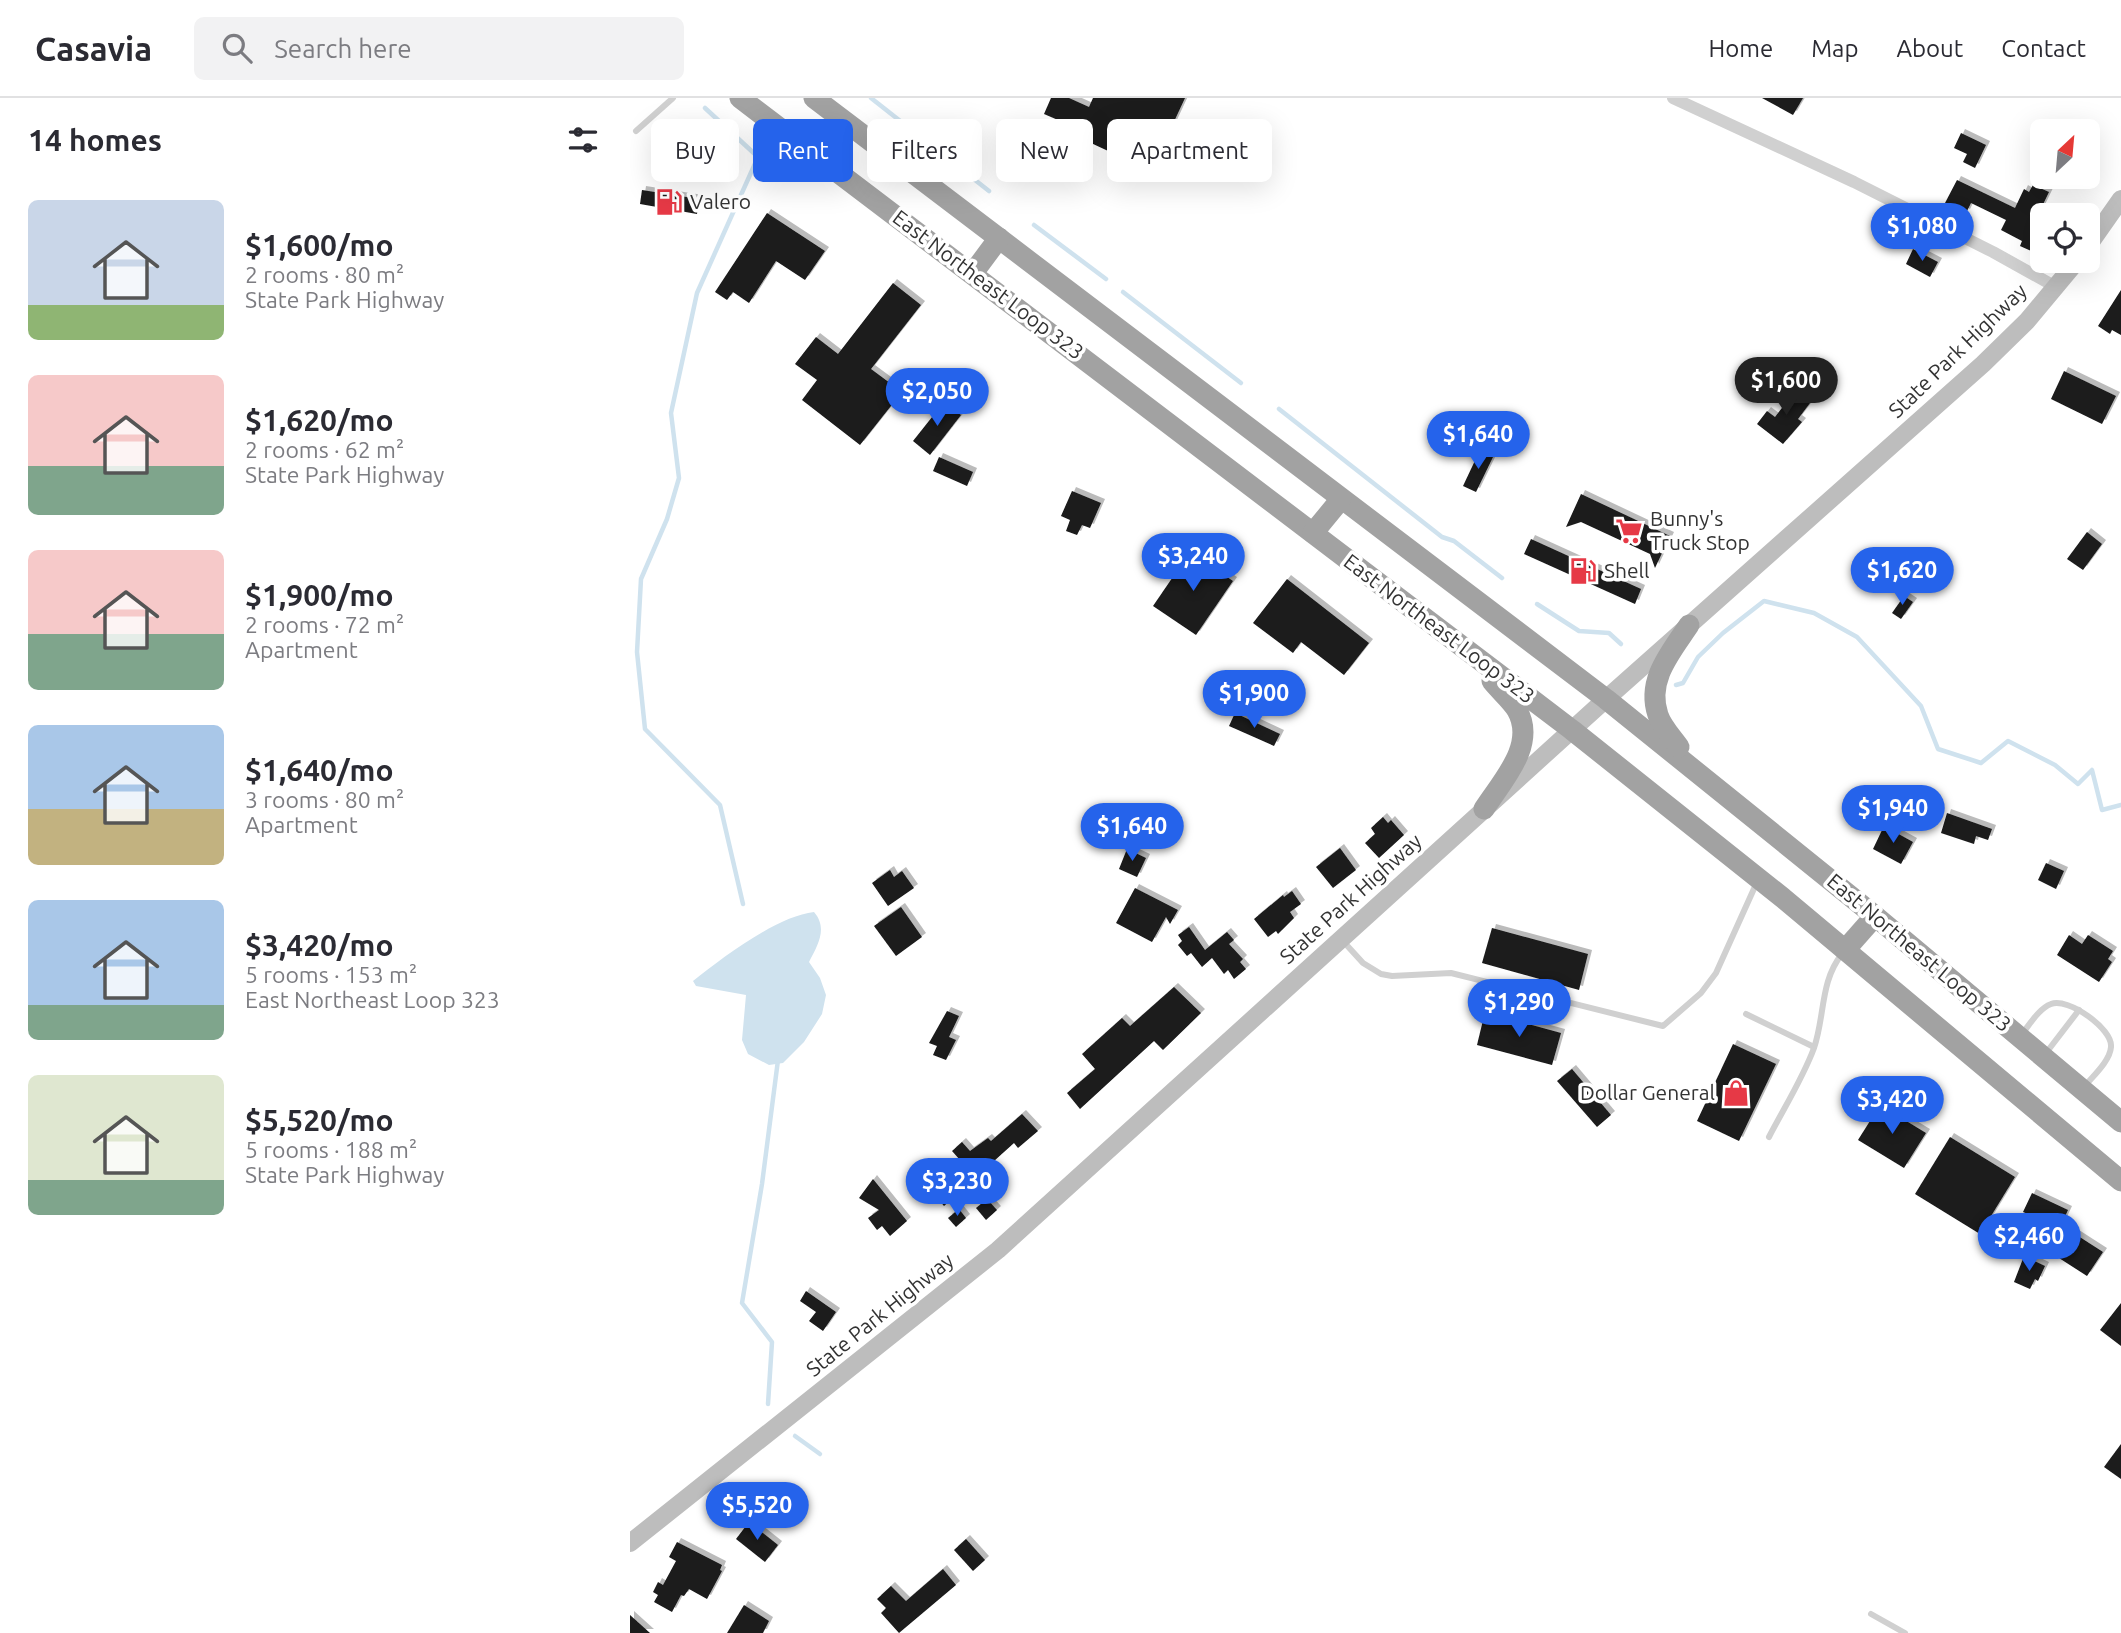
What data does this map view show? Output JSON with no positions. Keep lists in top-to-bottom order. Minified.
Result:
{"streets":{"highway":["East Northeast Loop 323"],"main road":["State Park Highway"]},"crossings":[["East Northeast Loop 323","State Park Highway"]],"places":{"fuel station":["Valero","Shell"],"supermarket":["Bunny's Truck Stop"],"shop":["Dollar General"]},"north":"top right","page":{"header":"Casavia","search":"Search here","nav":["Home","Map","About","Contact"],"heading":"14 homes","chip":["Buy","Rent","Filters","New","Apartment"],"list":[{"name":"$1,600/mo","note":"2 rooms · 80 m² · State Park Highway"},{"name":"$1,620/mo","note":"2 rooms · 62 m² · State Park Highway"},{"name":"$1,900/mo","note":"2 rooms · 72 m² · Apartment"},{"name":"$1,640/mo","note":"3 rooms · 80 m² · Apartment"},{"name":"$3,420/mo","note":"5 rooms · 153 m² · East Northeast Loop 323"},{"name":"$5,520/mo","note":"5 rooms · 188 m² · State Park Highway"}],"price":["$1,080","$1,600","$2,050","$1,640","$3,240","$1,620","$1,900","$1,940","$1,640","$1,290","$3,420","$3,230","$2,460","$5,520"]}}
